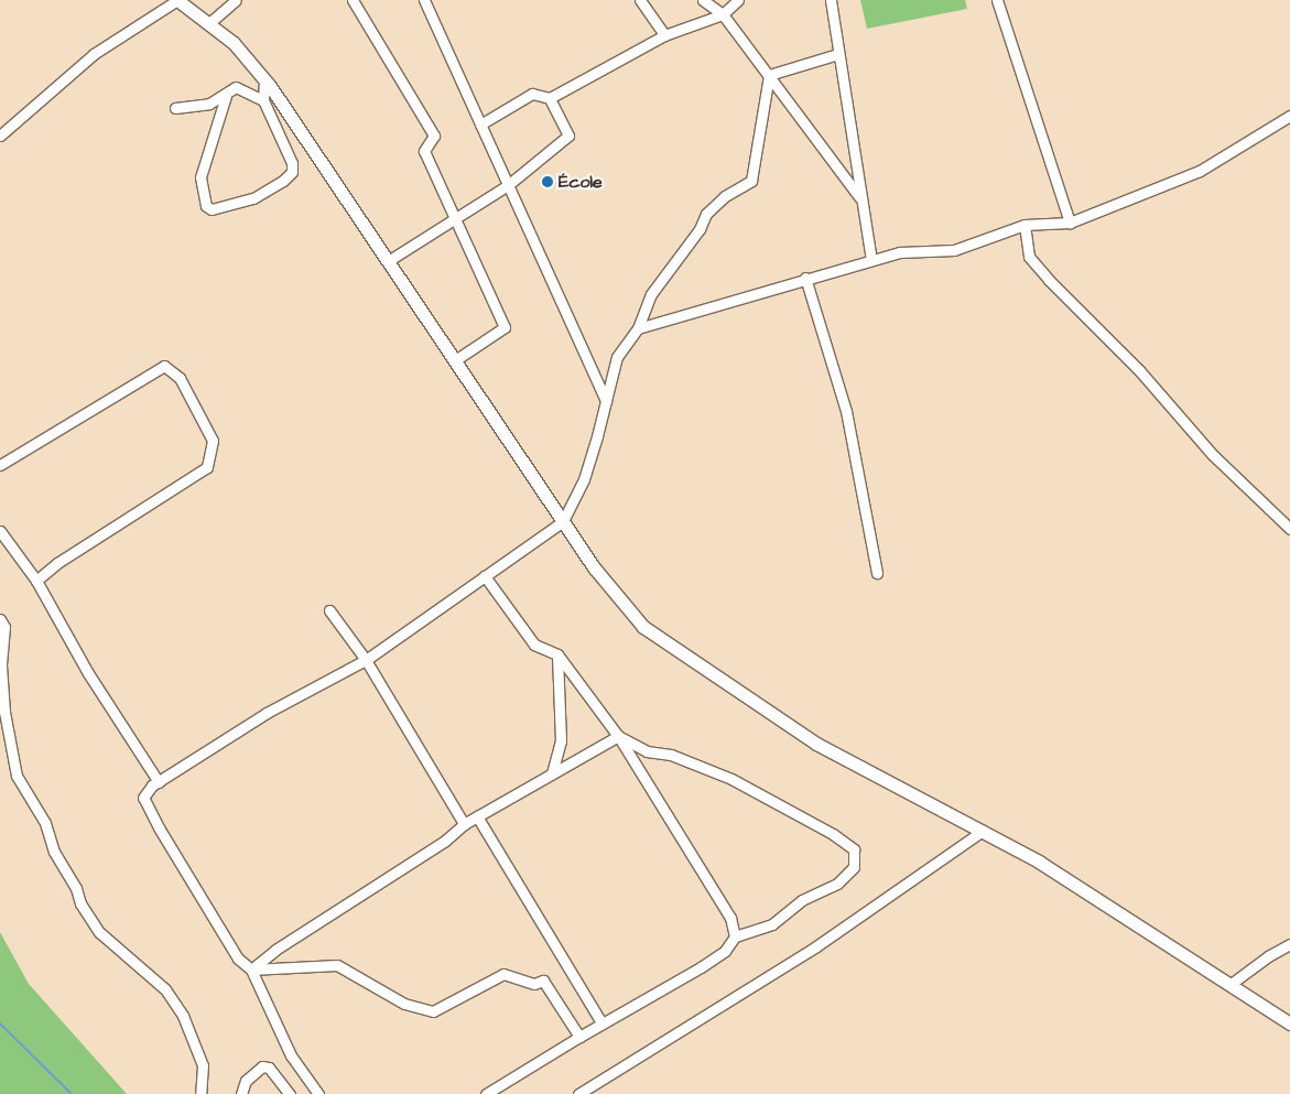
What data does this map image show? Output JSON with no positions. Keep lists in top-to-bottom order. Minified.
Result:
{"places":["École"]}
